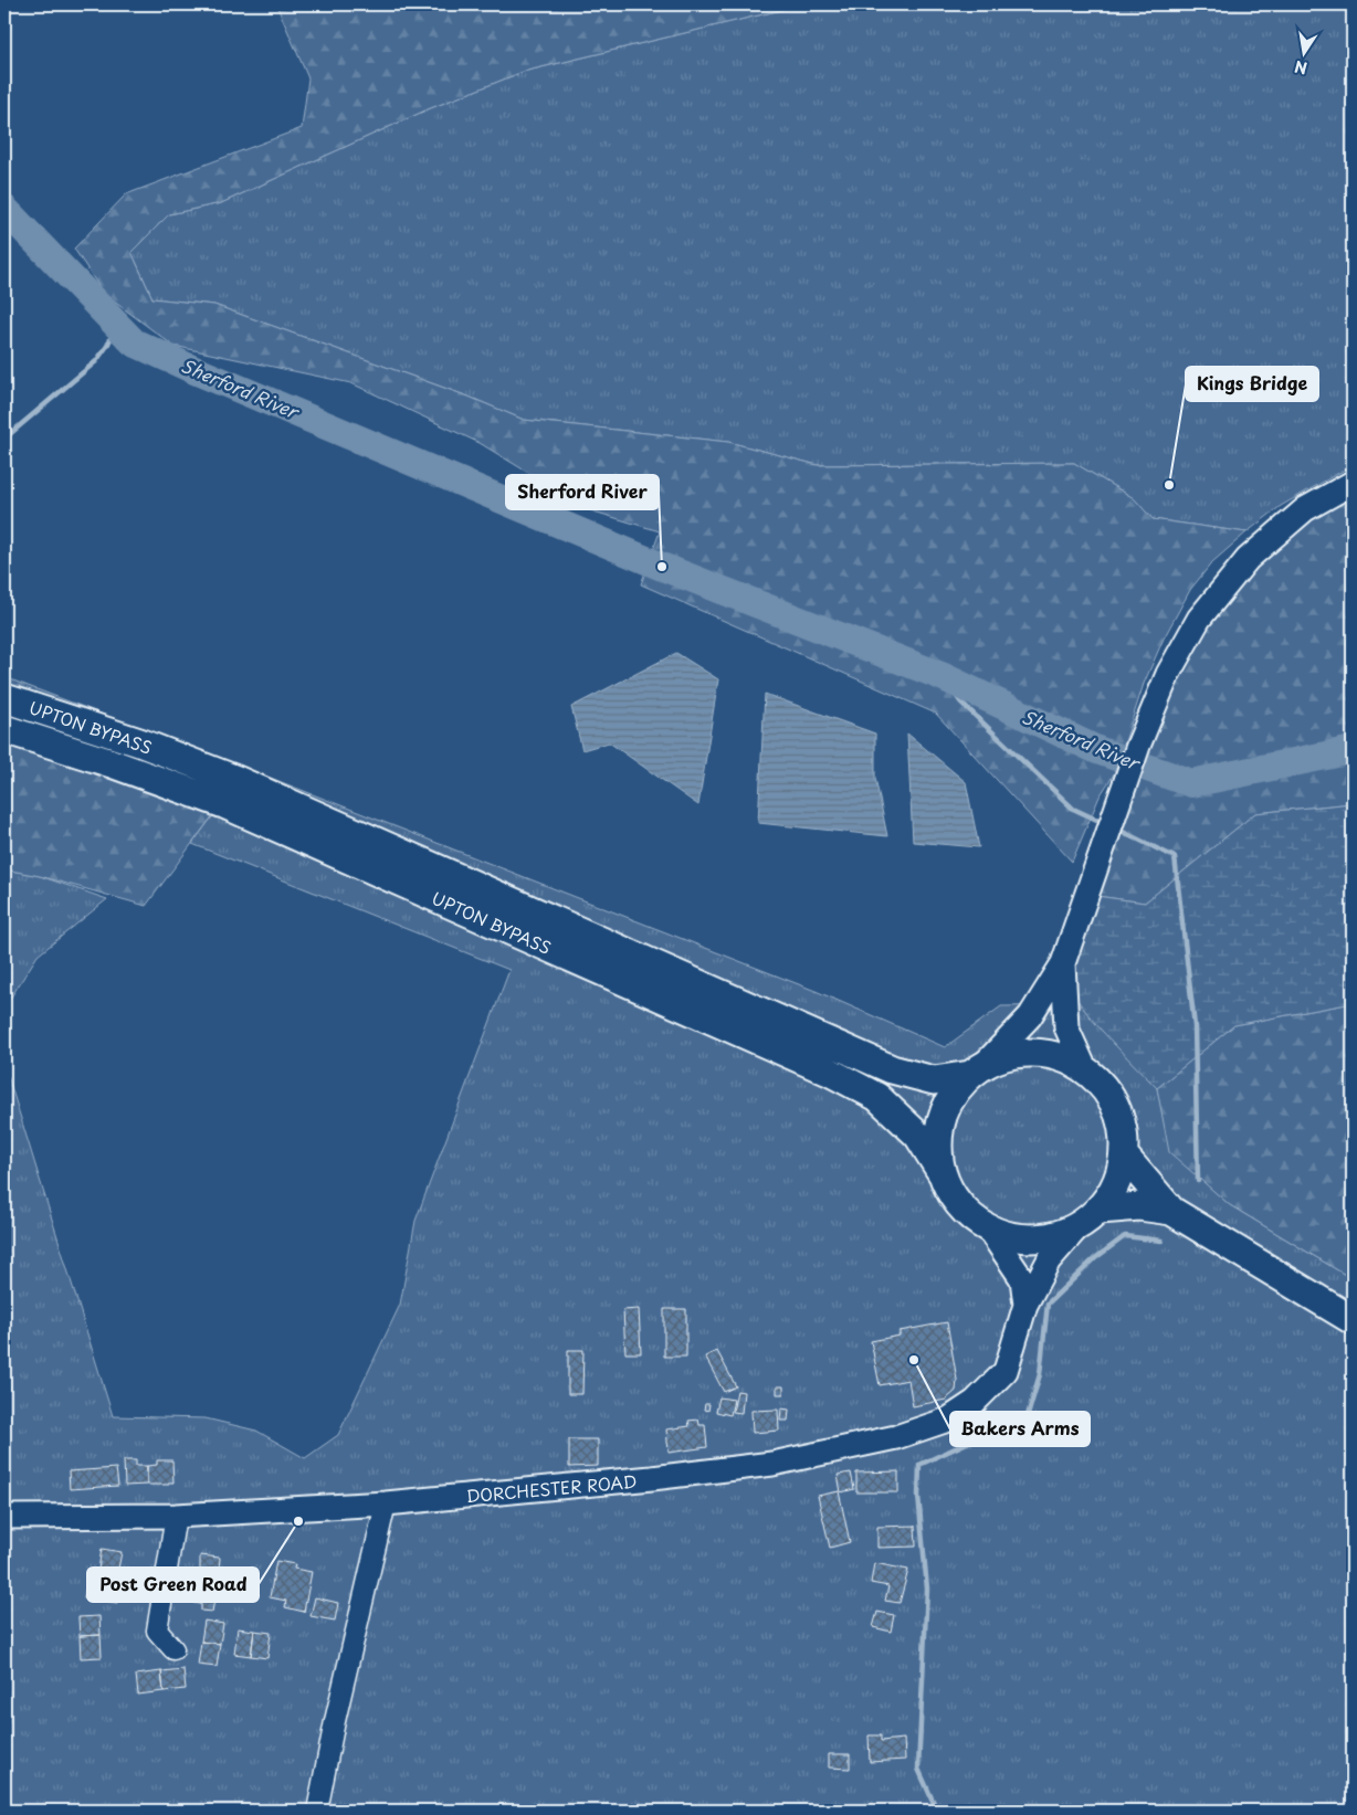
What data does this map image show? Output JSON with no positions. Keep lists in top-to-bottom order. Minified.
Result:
{"streets":{"highway":["UPTON BYPASS"],"main road":["DORCHESTER ROAD"]},"crossings":[["UPTON BYPASS","DORCHESTER ROAD"]],"water":["Sherford River"],"places":["Kings Bridge","Sherford River","Bakers Arms","Post Green Road"],"north":"bottom"}
